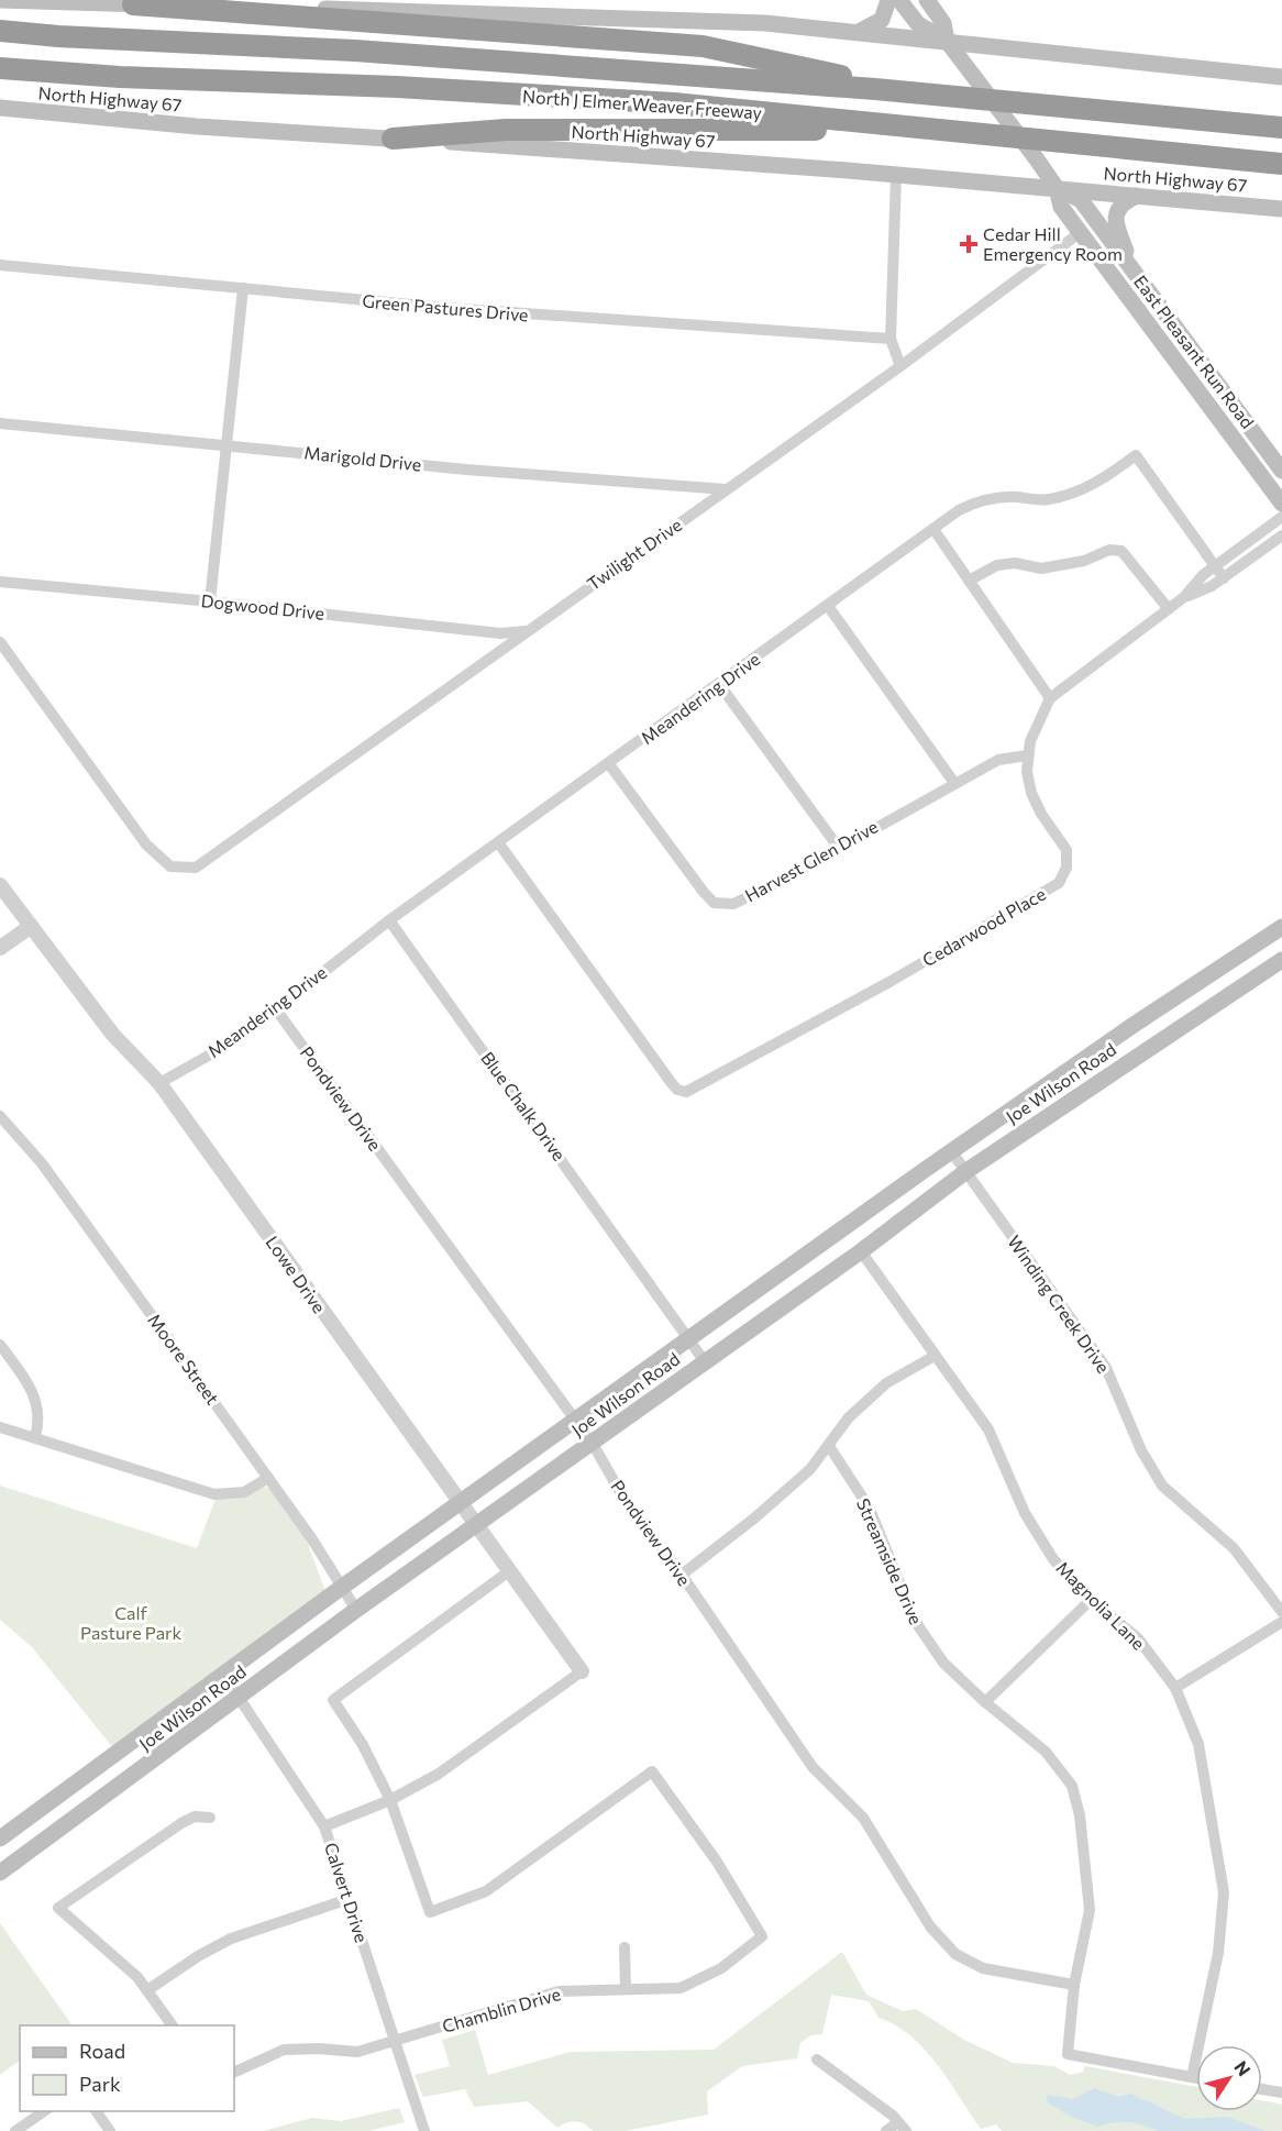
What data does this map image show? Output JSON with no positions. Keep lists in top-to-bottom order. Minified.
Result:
{"streets":{"highway":["North J Elmer Weaver Freeway"],"main road":["North Highway 67","East Pleasant Run Road","Joe Wilson Road"],"street":["Green Pastures Drive","Marigold Drive","Twilight Drive","Dogwood Drive","Meandering Drive","Harvest Glen Drive","Cedarwood Place","Pondview Drive","Blue Chalk Drive","Lowe Drive","Winding Creek Drive","Moore Street","Streamside Drive","Magnolia Lane","Calvert Drive","Chamblin Drive"]},"crossings":[["North Highway 67","East Pleasant Run Road"],["East Pleasant Run Road","Twilight Drive"],["Marigold Drive","Twilight Drive"],["Twilight Drive","Dogwood Drive"],["Meandering Drive","Harvest Glen Drive"],["Meandering Drive","Cedarwood Place"],["Meandering Drive","Pondview Drive"],["Meandering Drive","Blue Chalk Drive"],["Meandering Drive","Lowe Drive"],["Harvest Glen Drive","Cedarwood Place"],["Joe Wilson Road","Pondview Drive"],["Joe Wilson Road","Blue Chalk Drive"],["Joe Wilson Road","Lowe Drive"],["Joe Wilson Road","Winding Creek Drive"],["Joe Wilson Road","Moore Street"],["Joe Wilson Road","Magnolia Lane"],["Joe Wilson Road","Calvert Drive"],["Pondview Drive","Streamside Drive"],["Streamside Drive","Magnolia Lane"],["Calvert Drive","Chamblin Drive"]],"parks":["Calf Pasture Park"],"places":{"health":["Cedar Hill Emergency Room"]},"legend":["Road","Park"],"north":"top right"}
